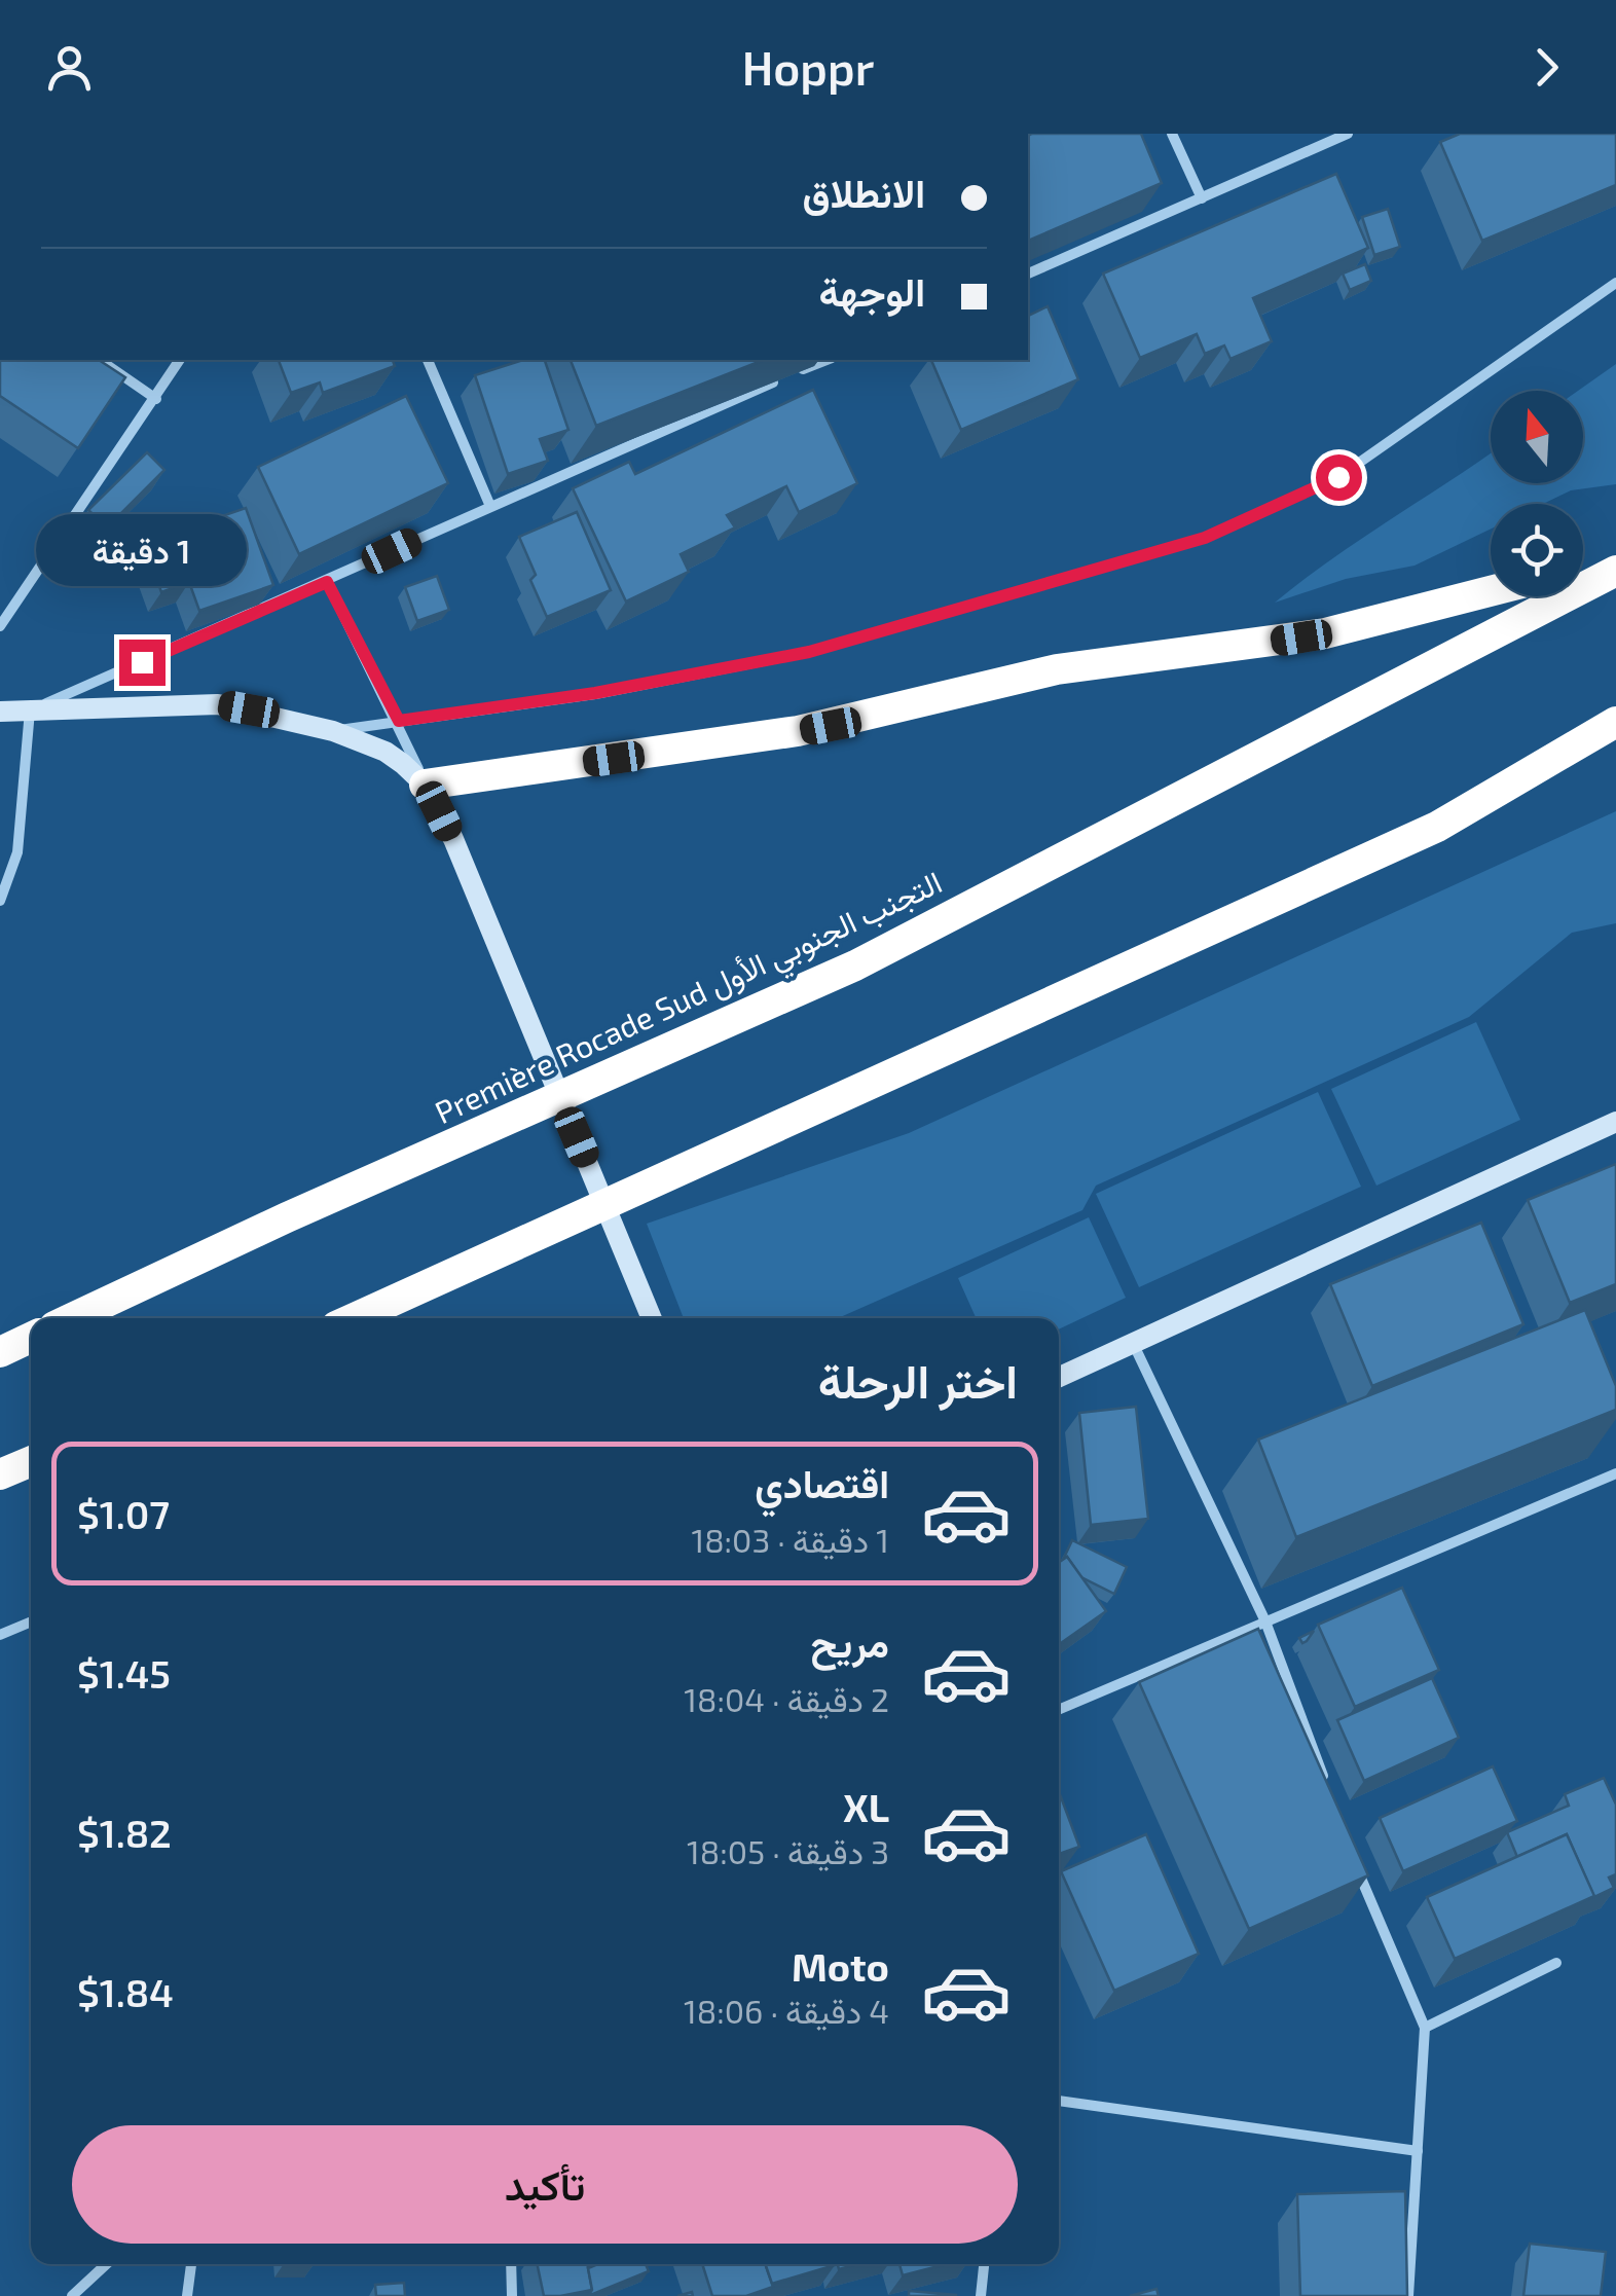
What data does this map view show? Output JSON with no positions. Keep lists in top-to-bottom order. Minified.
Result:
{"streets":{"highway":["Première Rocade Sud التجنب الجنوبي الأول"]},"north":"top","page":{"header":"Hoppr","banner":["الانطلاق","الوجهة"],"bubble":"1 دقيقة","heading":"اختر الرحلة","list":[{"name":"اقتصادي","note":"1 دقيقة · 18:03","value":"$1.07"},{"name":"مريح","note":"2 دقيقة · 18:04","value":"$1.45"},{"name":"XL","note":"3 دقيقة · 18:05","value":"$1.82"},{"name":"Moto","note":"4 دقيقة · 18:06","value":"$1.84"}],"buttons":"تأكيد"}}
